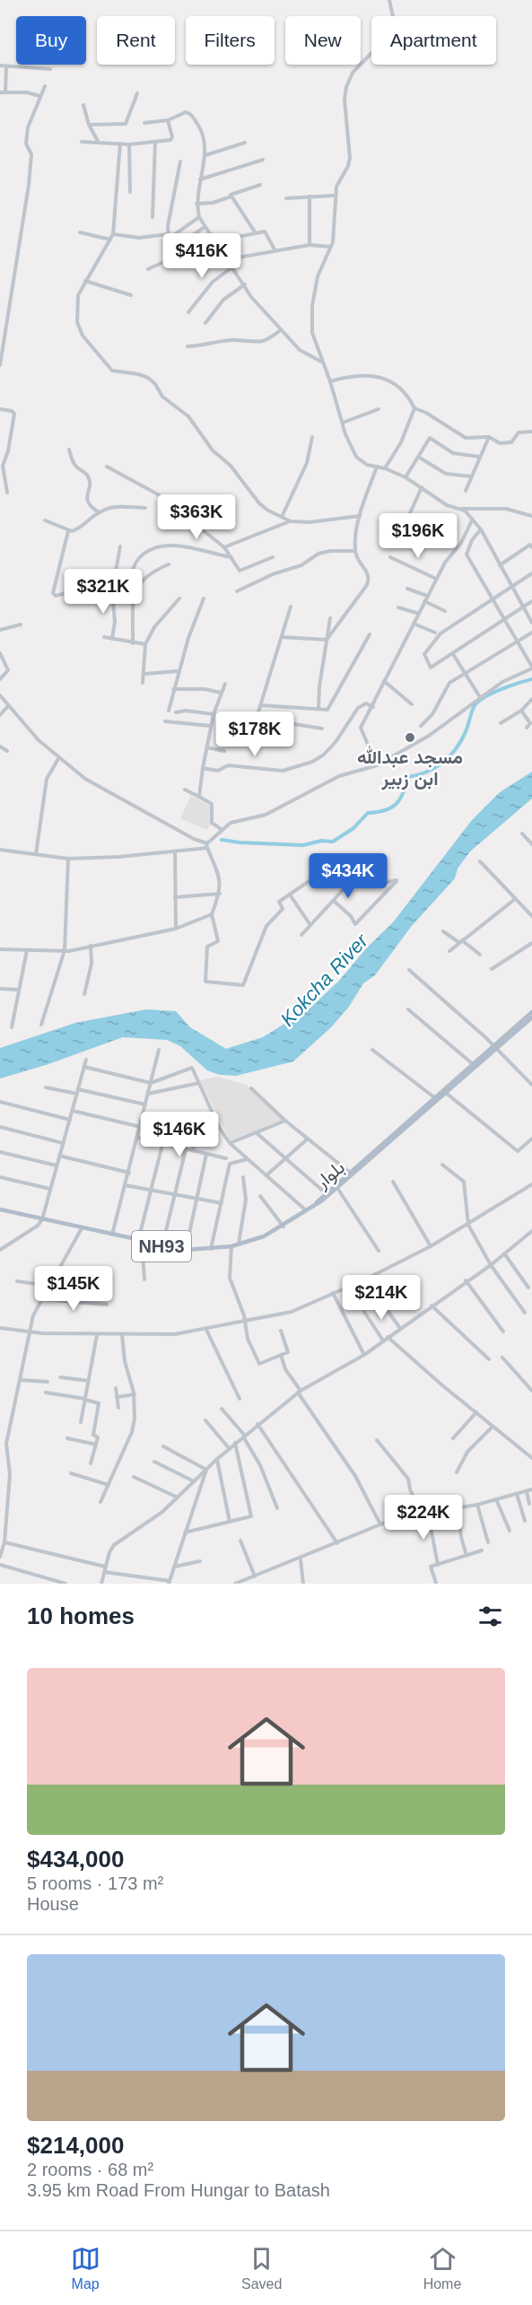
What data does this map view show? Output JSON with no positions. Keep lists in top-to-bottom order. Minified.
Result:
{"streets":{"main road":["بلوار","NH93"]},"crossings":[["بلوار","NH93"]],"water":["Kokcha River"],"places":["مسجد عبدالله ابن زبیر"],"page":{"chip":["Buy","Rent","Filters","New","Apartment"],"price":["$416K","$363K","$196K","$321K","$178K","$434K","$146K","$145K","$214K","$224K"],"heading":"10 homes","list":[{"name":"$434,000","note":"5 rooms · 173 m² · House"},{"name":"$214,000","note":"2 rooms · 68 m² · 3.95 km Road From Hungar to Batash"}],"tabs":["Map","Saved","Home"]}}
